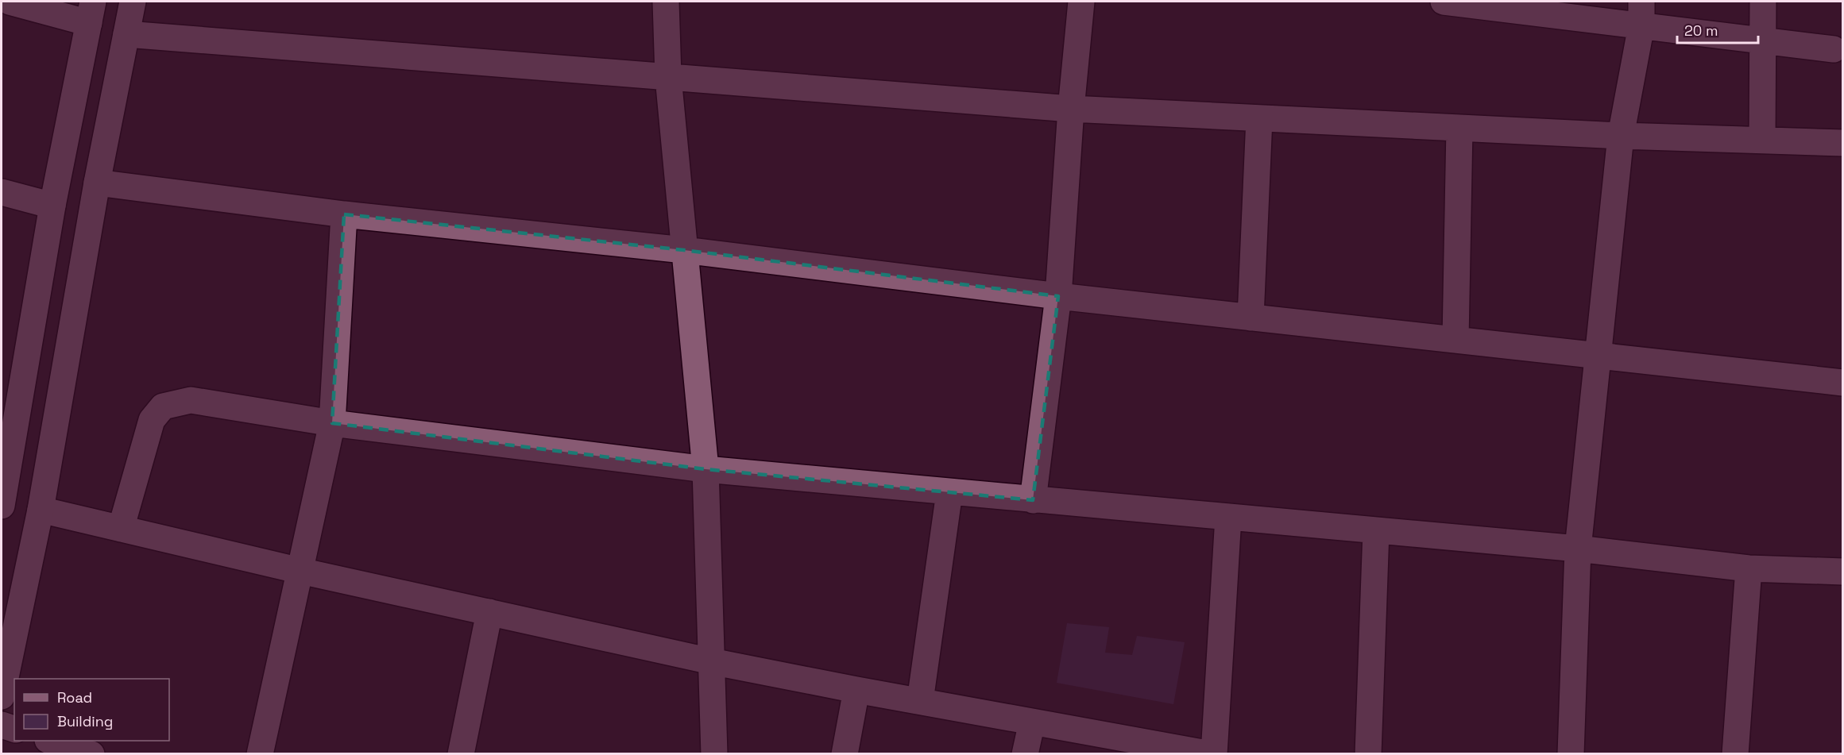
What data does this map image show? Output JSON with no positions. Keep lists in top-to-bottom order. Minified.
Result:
{"legend":["Road","Building"],"scale_bar":"20 m"}
